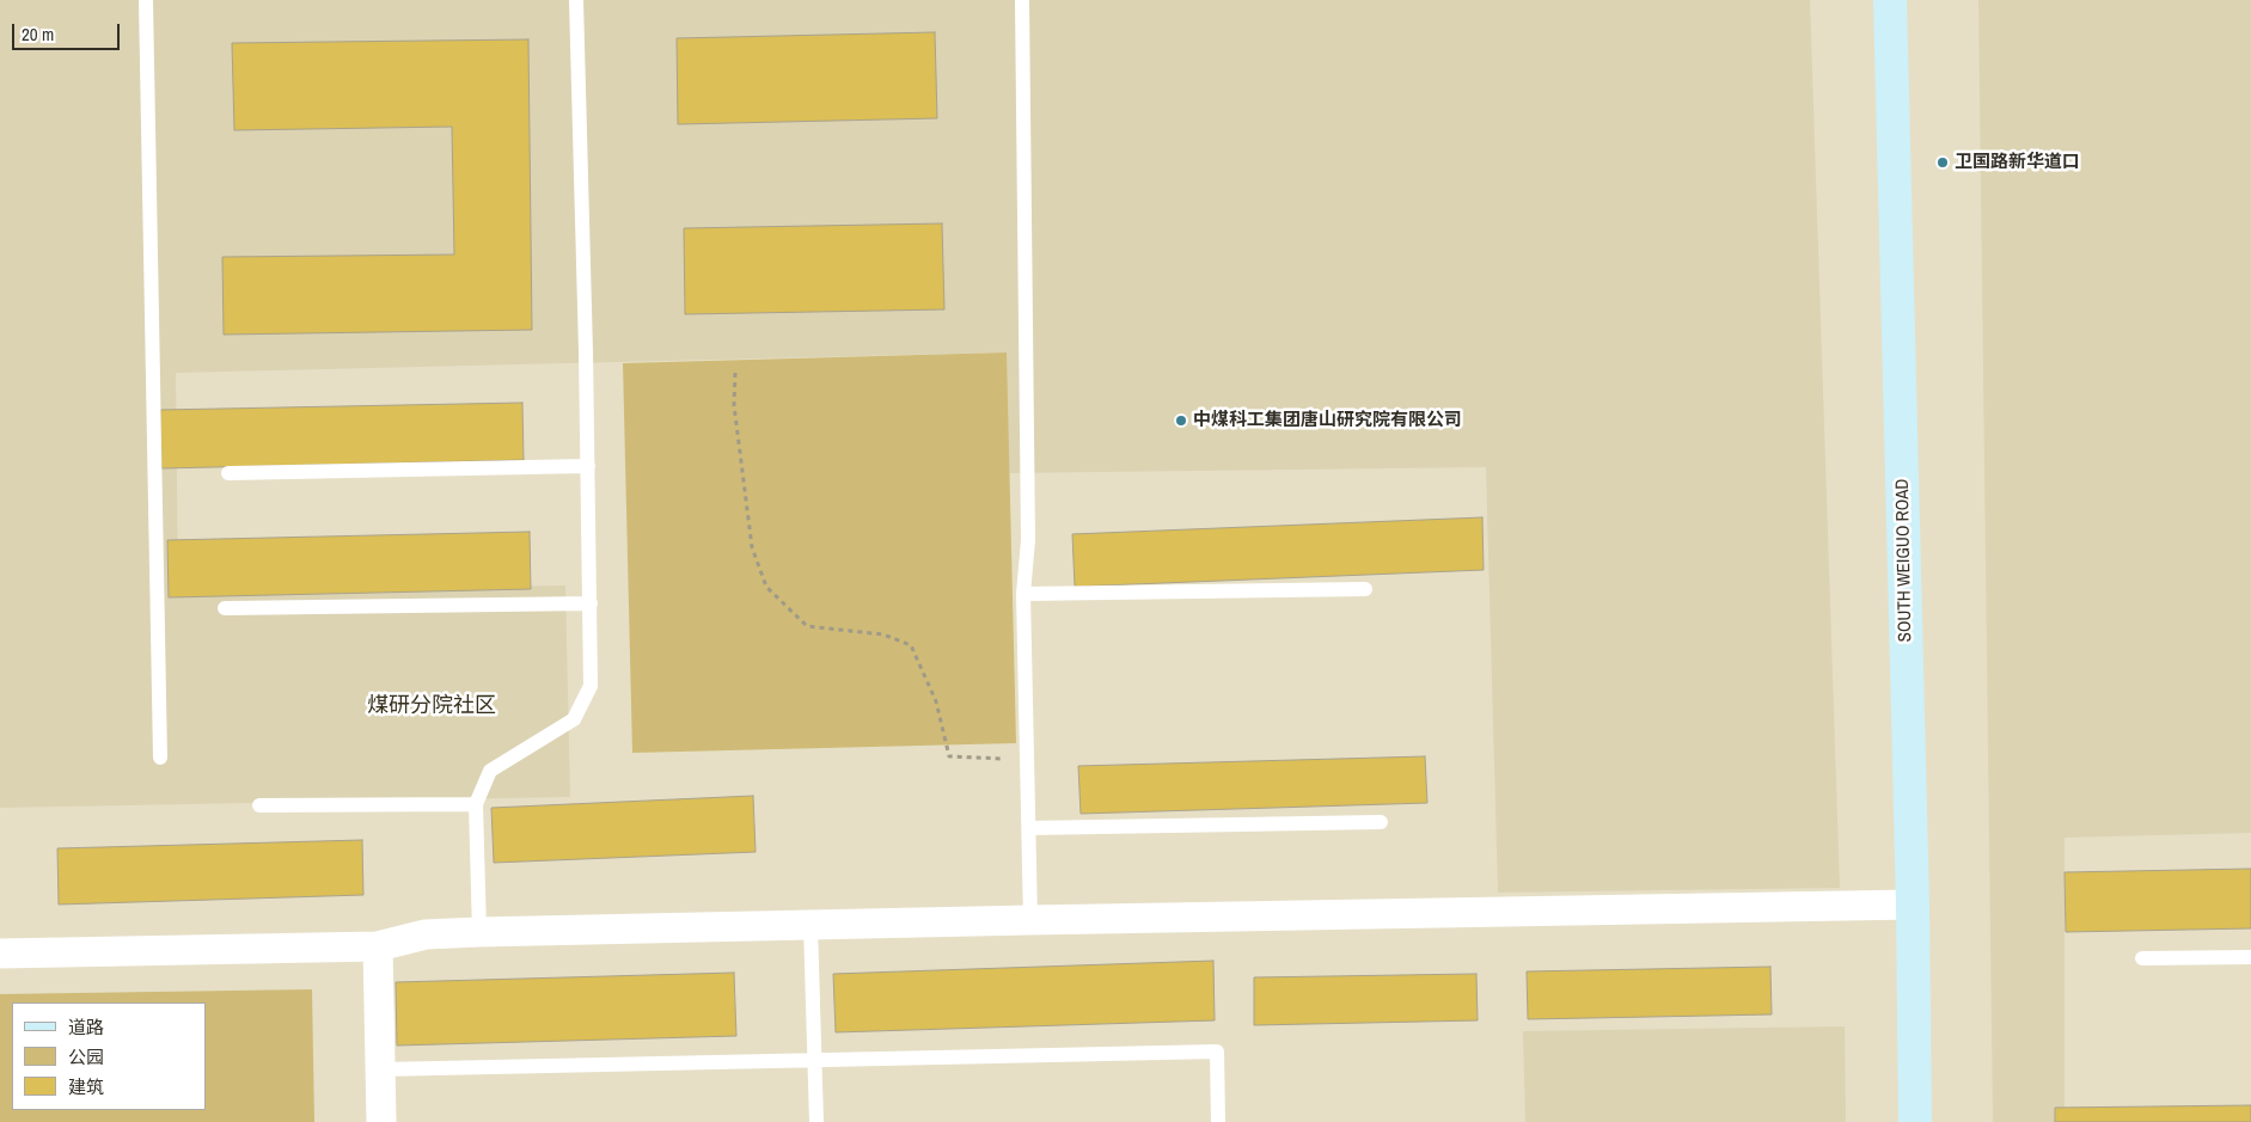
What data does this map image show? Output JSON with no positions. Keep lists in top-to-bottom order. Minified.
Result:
{"streets":{"main road":["SOUTH WEIGUO ROAD"]},"districts":["煤研分院社区"],"places":["卫国路新华道口","中煤科工集团唐山研究院有限公司"],"legend":["道路","公园","建筑"],"scale_bar":"20 m"}
